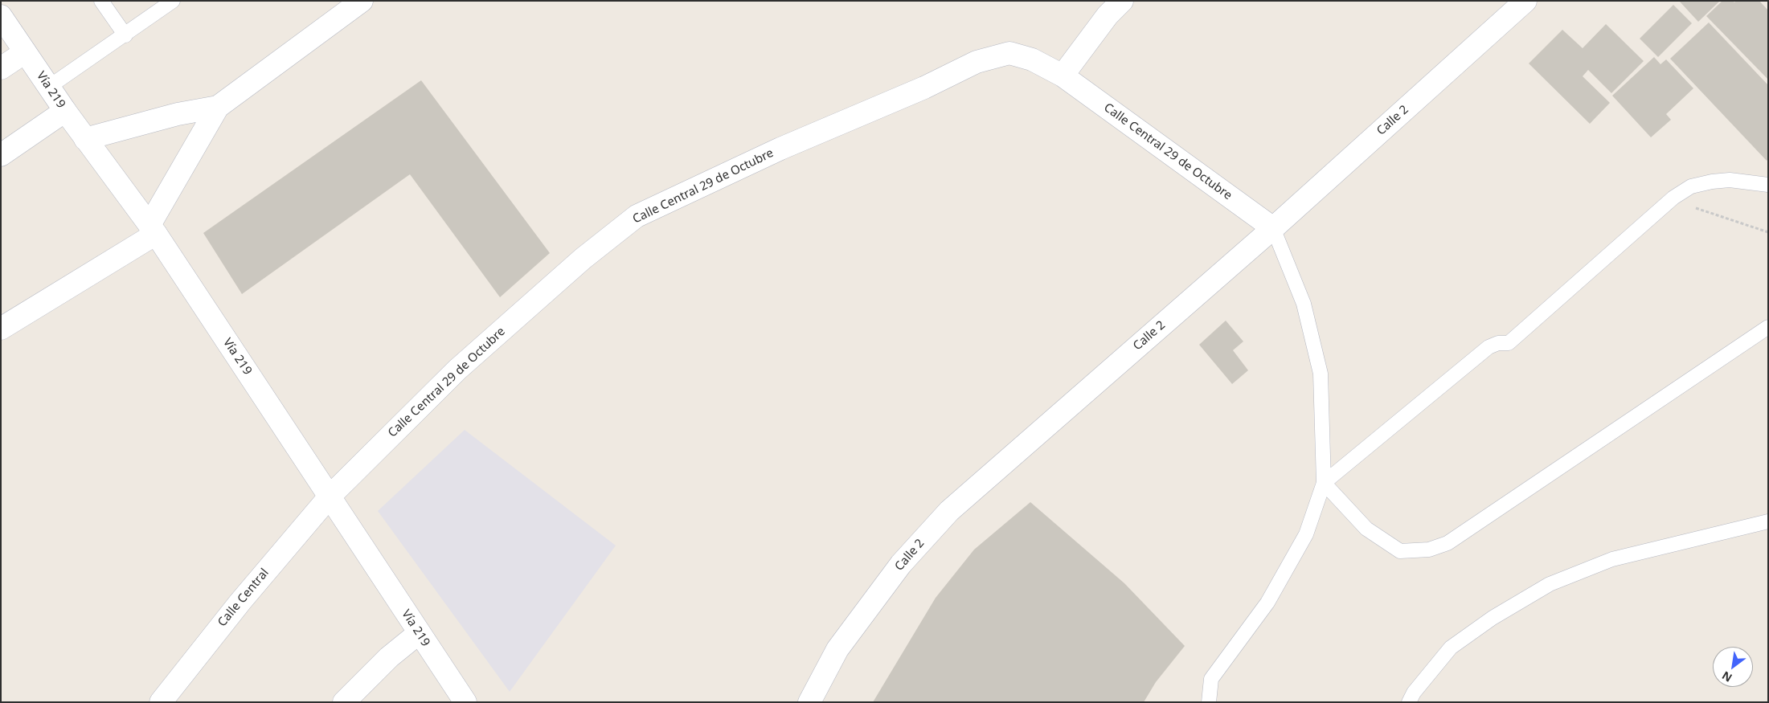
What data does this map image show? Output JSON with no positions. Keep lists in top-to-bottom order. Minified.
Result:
{"streets":{"street":["Vía 219","Calle 2","Calle Central 29 de Octubre","Calle Central"]},"crossings":[["Vía 219","Calle Central 29 de Octubre"],["Vía 219","Calle Central"],["Calle 2","Calle Central 29 de Octubre"],["Calle Central 29 de Octubre","Calle Central"]],"north":"bottom left"}
